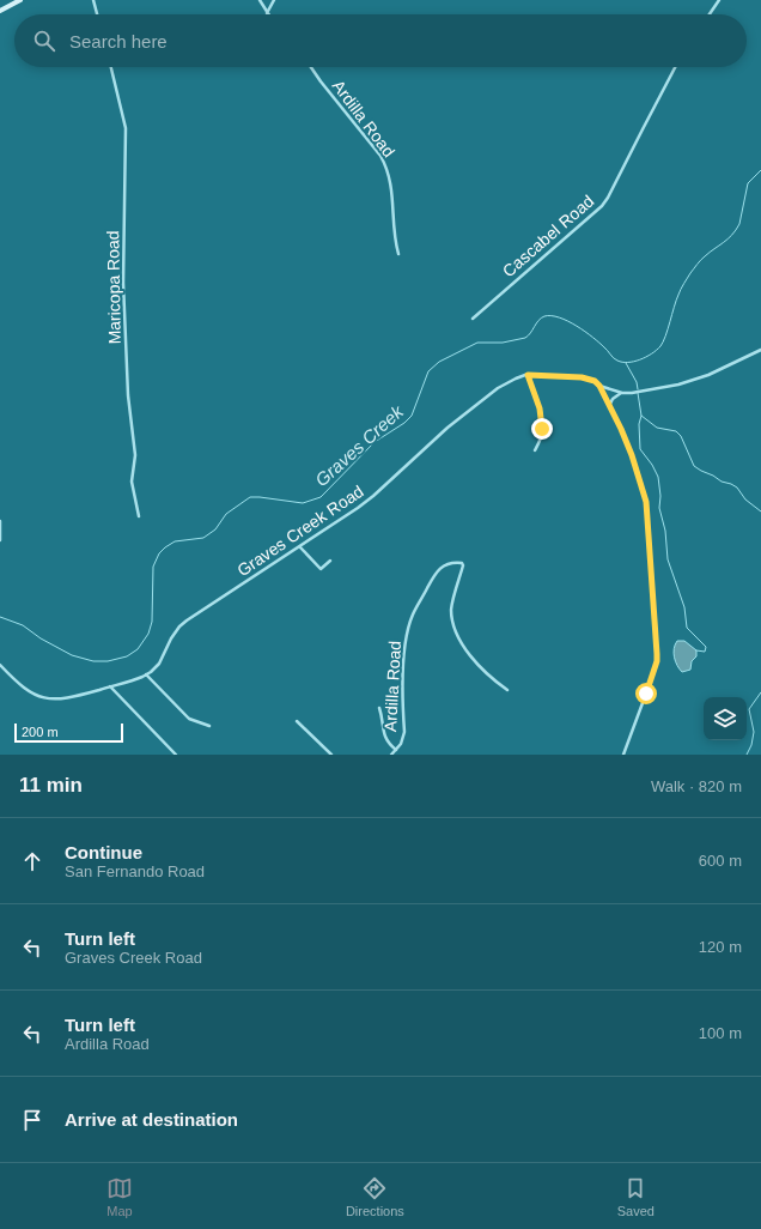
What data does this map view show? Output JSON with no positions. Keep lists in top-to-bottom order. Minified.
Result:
{"streets":{"street":["Ardilla Road","Cascabel Road","Maricopa Road","Graves Creek Road"]},"water":["Graves Creek"],"scale_bar":"200 m","page":{"search":"Search here","scale":"200 m","heading":["11 min","Walk · 820 m"],"list":[["Continue","San Fernando Road","600 m"],["Turn left","Graves Creek Road","120 m"],["Turn left","Ardilla Road","100 m"],"Arrive at destination"],"nav":["Map","Directions","Saved"]}}
